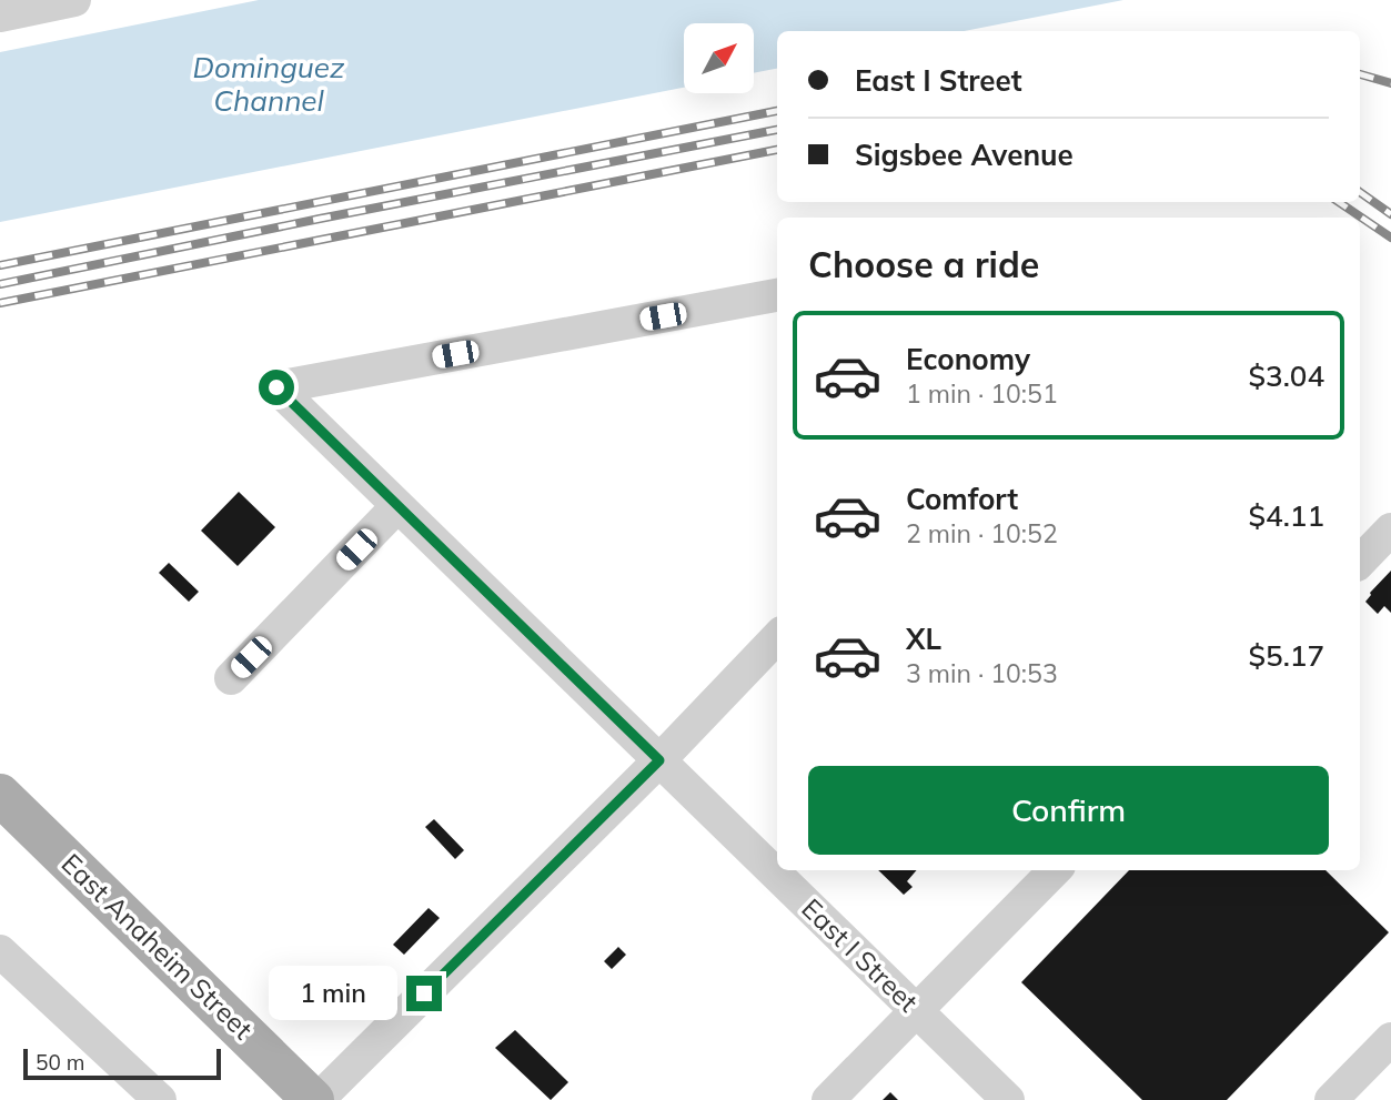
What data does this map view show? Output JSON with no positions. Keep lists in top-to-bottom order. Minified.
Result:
{"streets":{"main road":["East Anaheim Street"],"street":["East I Street"]},"water":["Dominguez Channel"],"scale_bar":"50 m","north":"top right","page":{"banner":["East I Street","Sigsbee Avenue"],"heading":"Choose a ride","list":[{"name":"Economy","note":"1 min · 10:51","value":"$3.04"},{"name":"Comfort","note":"2 min · 10:52","value":"$4.11"},{"name":"XL","note":"3 min · 10:53","value":"$5.17"}],"buttons":"Confirm","bubble":"1 min","scale":"50 m"}}
